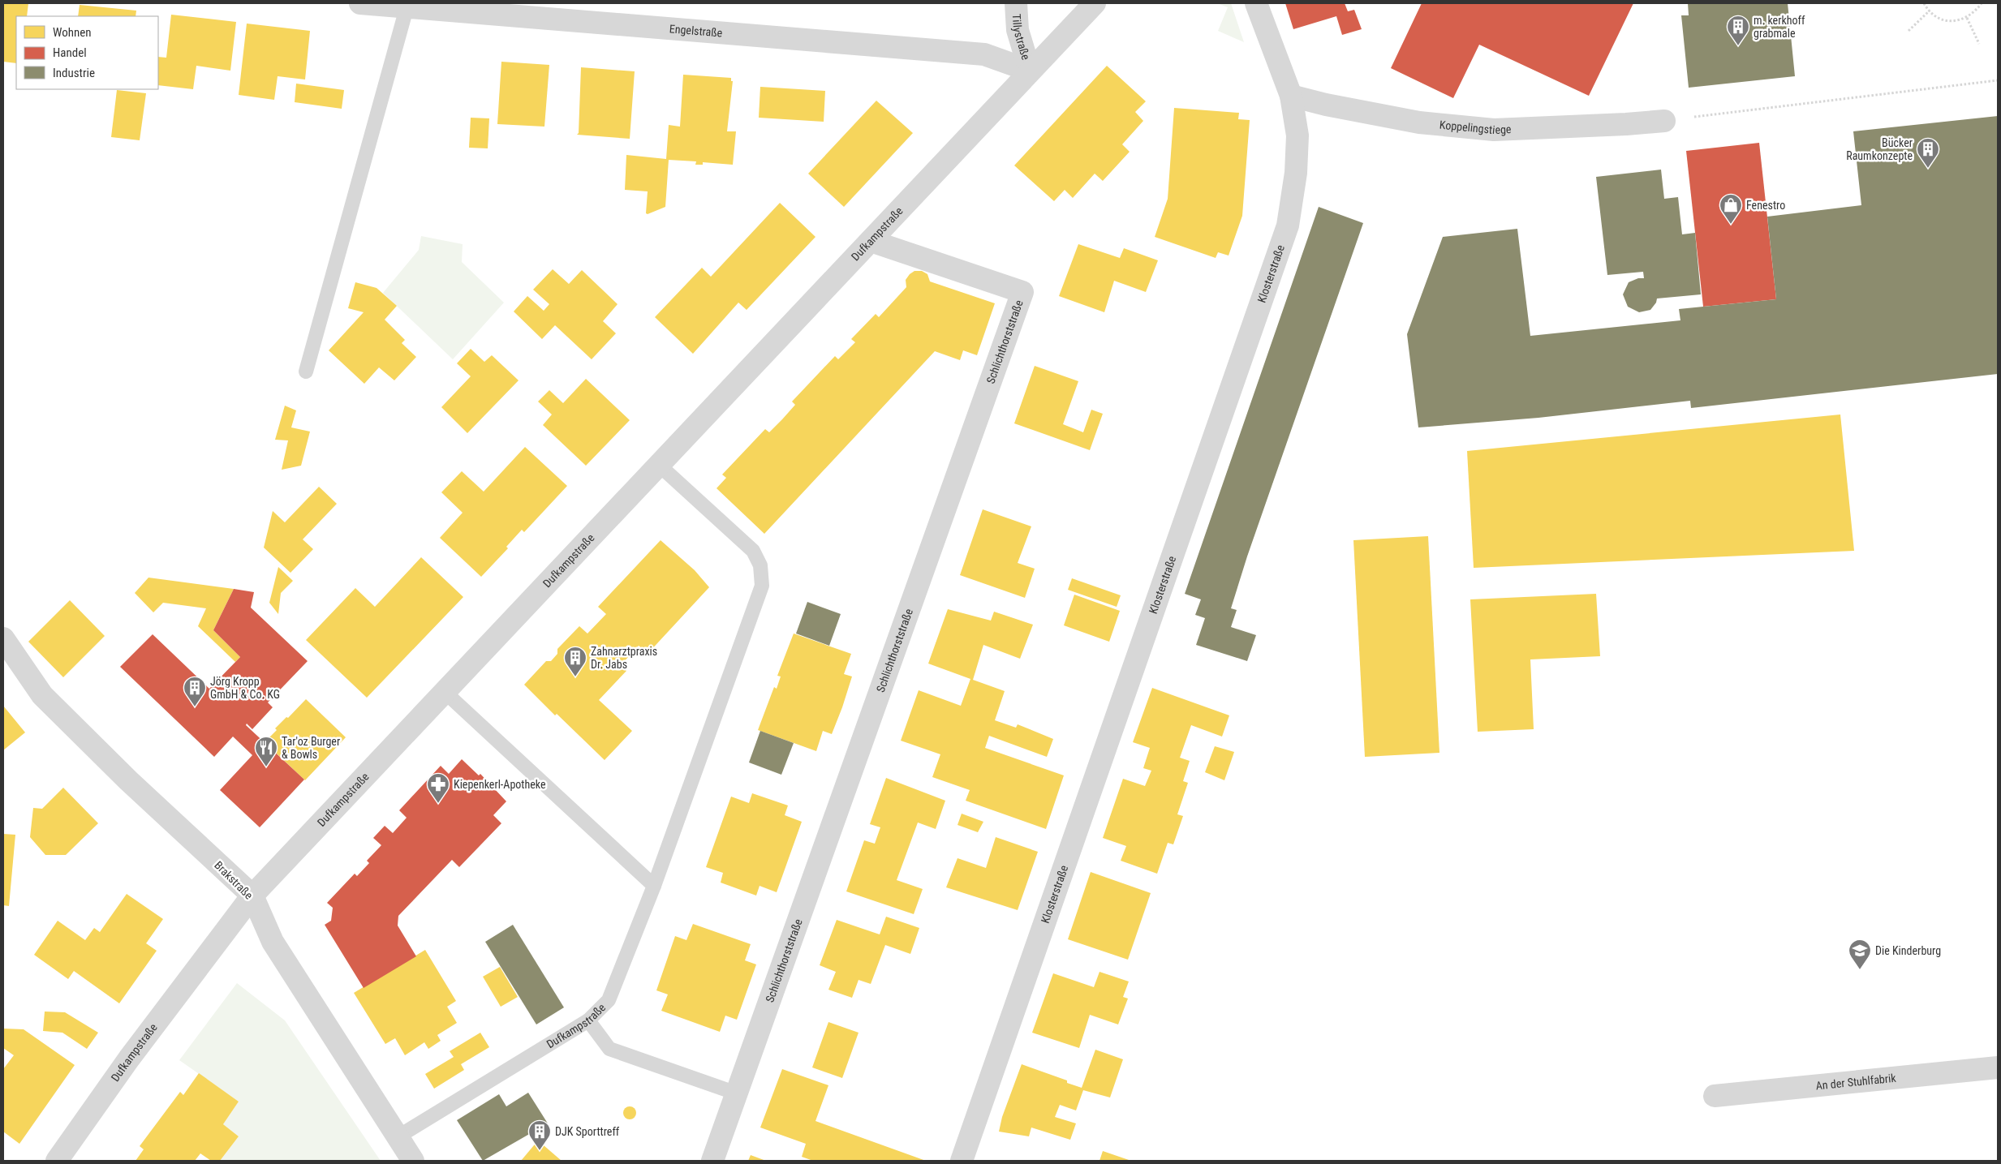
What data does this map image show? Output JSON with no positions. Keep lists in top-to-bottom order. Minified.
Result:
{"streets":{"street":["Engelstraße","Tillystraße","Koppelingstiege","Dufkampstraße","Klosterstraße","Schlichthorststraße","Brakstraße","An der Stuhlfabrik"]},"crossings":[["Engelstraße","Tillystraße"],["Engelstraße","Dufkampstraße"],["Tillystraße","Dufkampstraße"],["Koppelingstiege","Klosterstraße"],["Dufkampstraße","Schlichthorststraße"],["Dufkampstraße","Brakstraße"]],"places":{"building":["m. kerkhoff grabmale","Bücker Raumkonzepte","Zahnarztpraxis Dr. Jabs","Jörg Kropp GmbH & Co. KG","DJK Sporttreff"],"shop":["Fenestro"],"restaurant":["Tar'oz Burger & Bowls"],"pharmacy":["Kiepenkerl-Apotheke"],"school or university":["Die Kinderburg"]},"legend":["Wohnen","Handel","Industrie"]}
